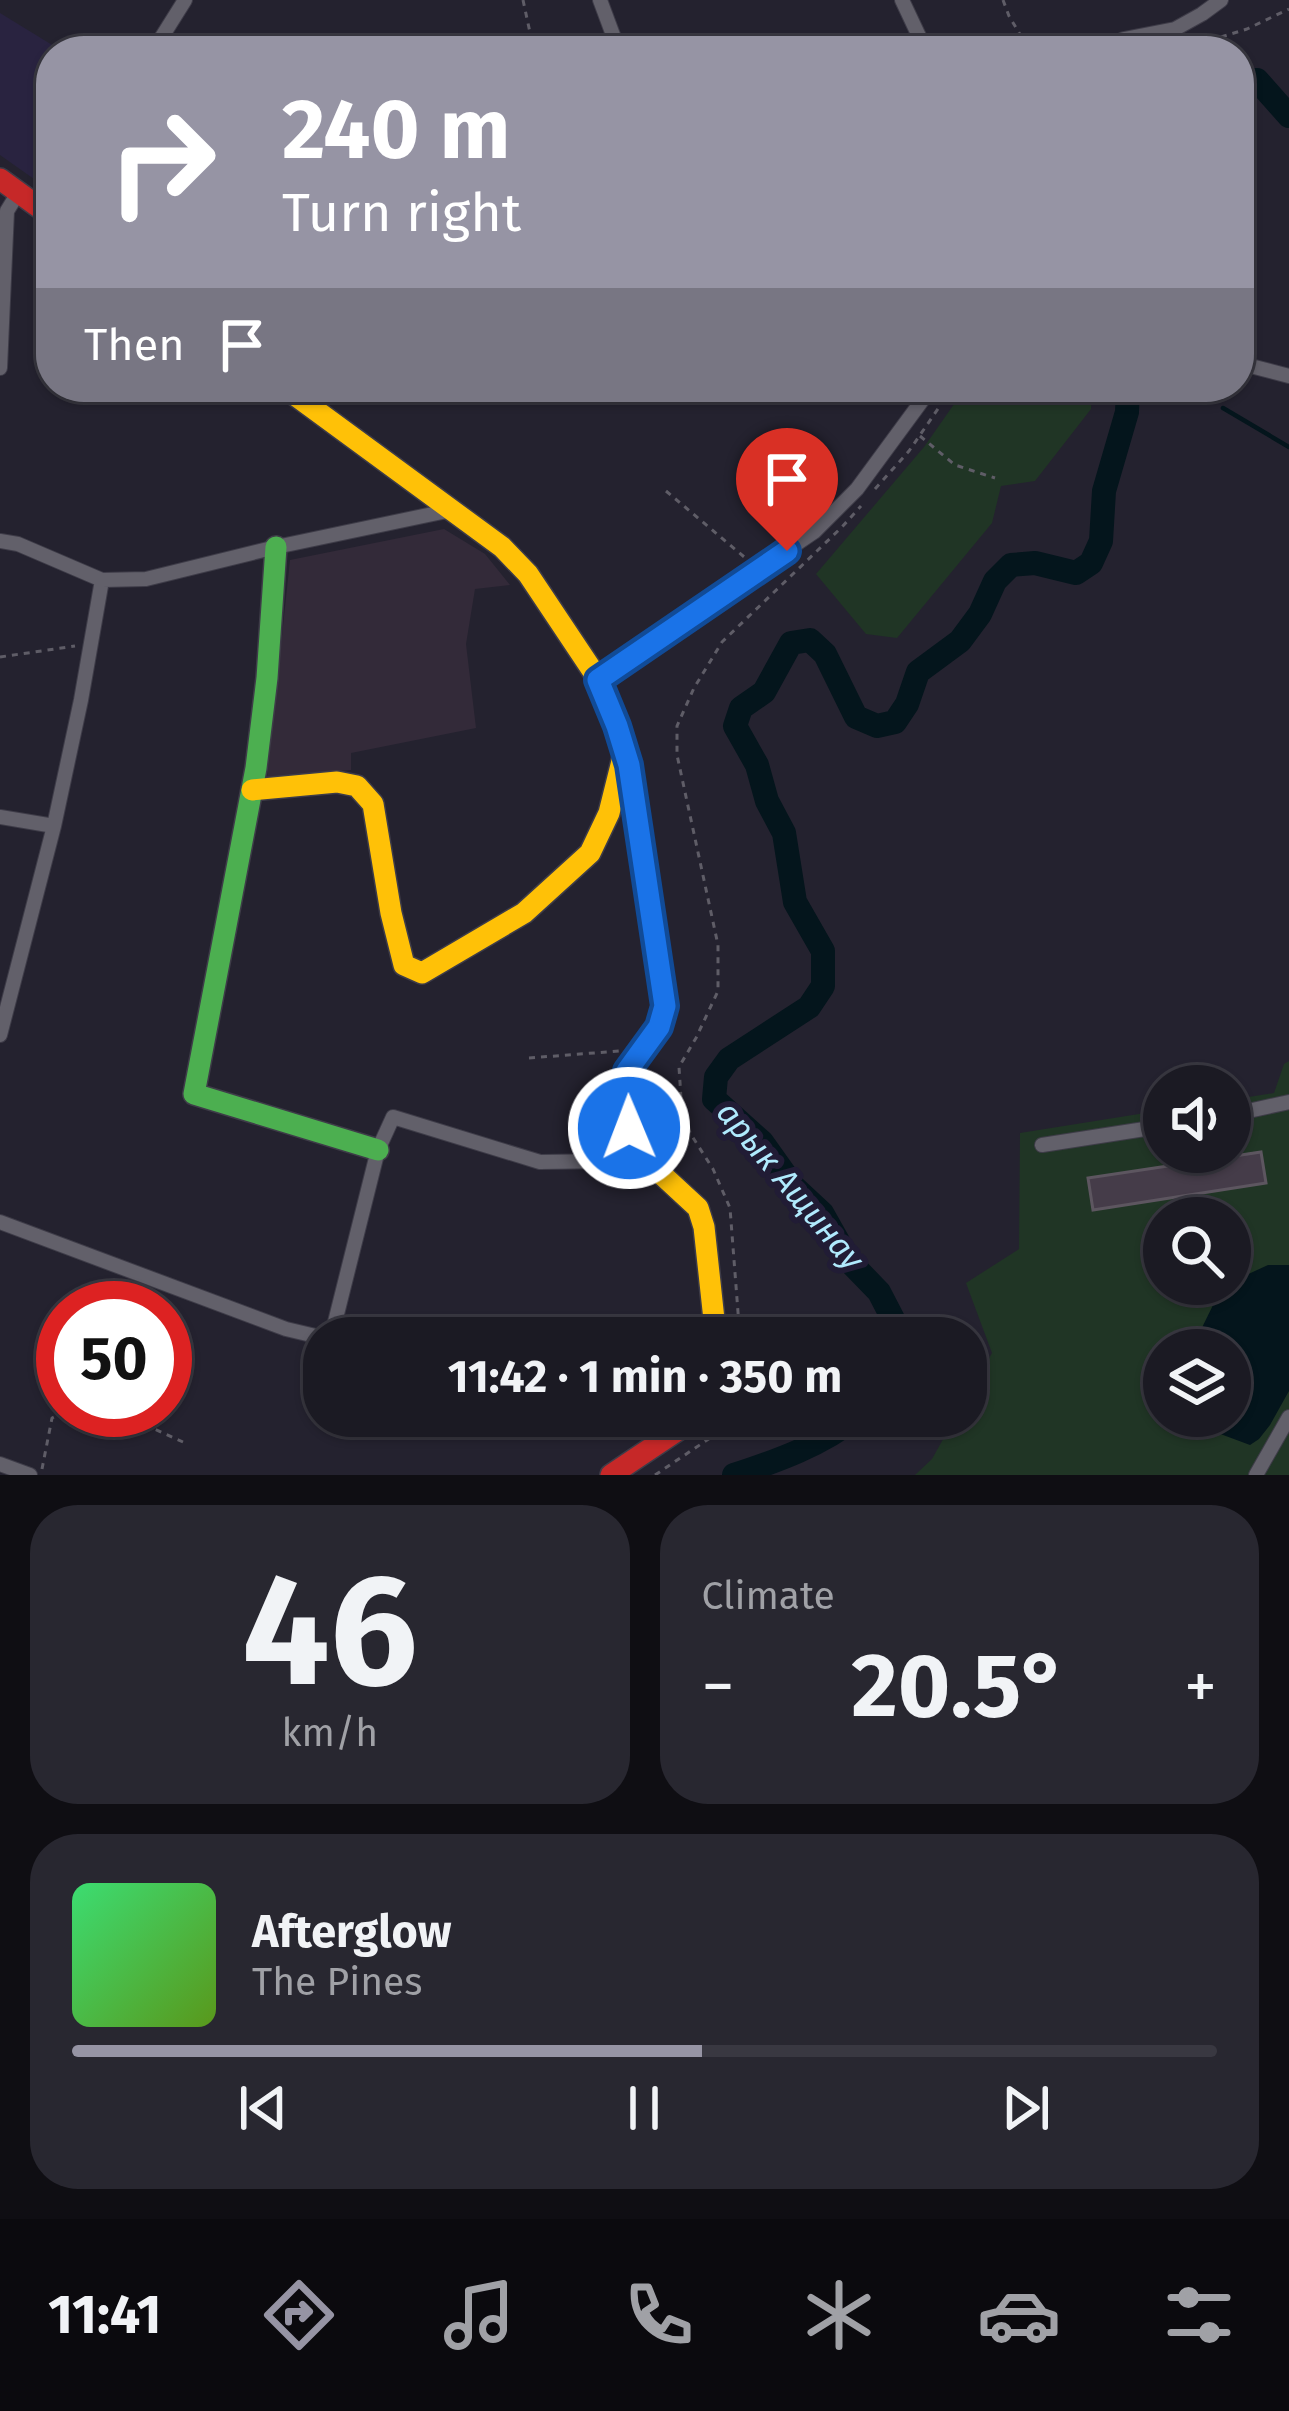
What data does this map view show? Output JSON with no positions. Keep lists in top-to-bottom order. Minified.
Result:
{"water":["арык Ащинау"],"page":{"turn":["240 m","Turn right"],"then":"Then","limit":"50","trip":"11:42 · 1 min · 350 m","tile":[["46","km/h"],"Climate"],"heat":["−","20.5°","+"],"song":["Afterglow","The Pines"],"tabs":"11:41"}}
